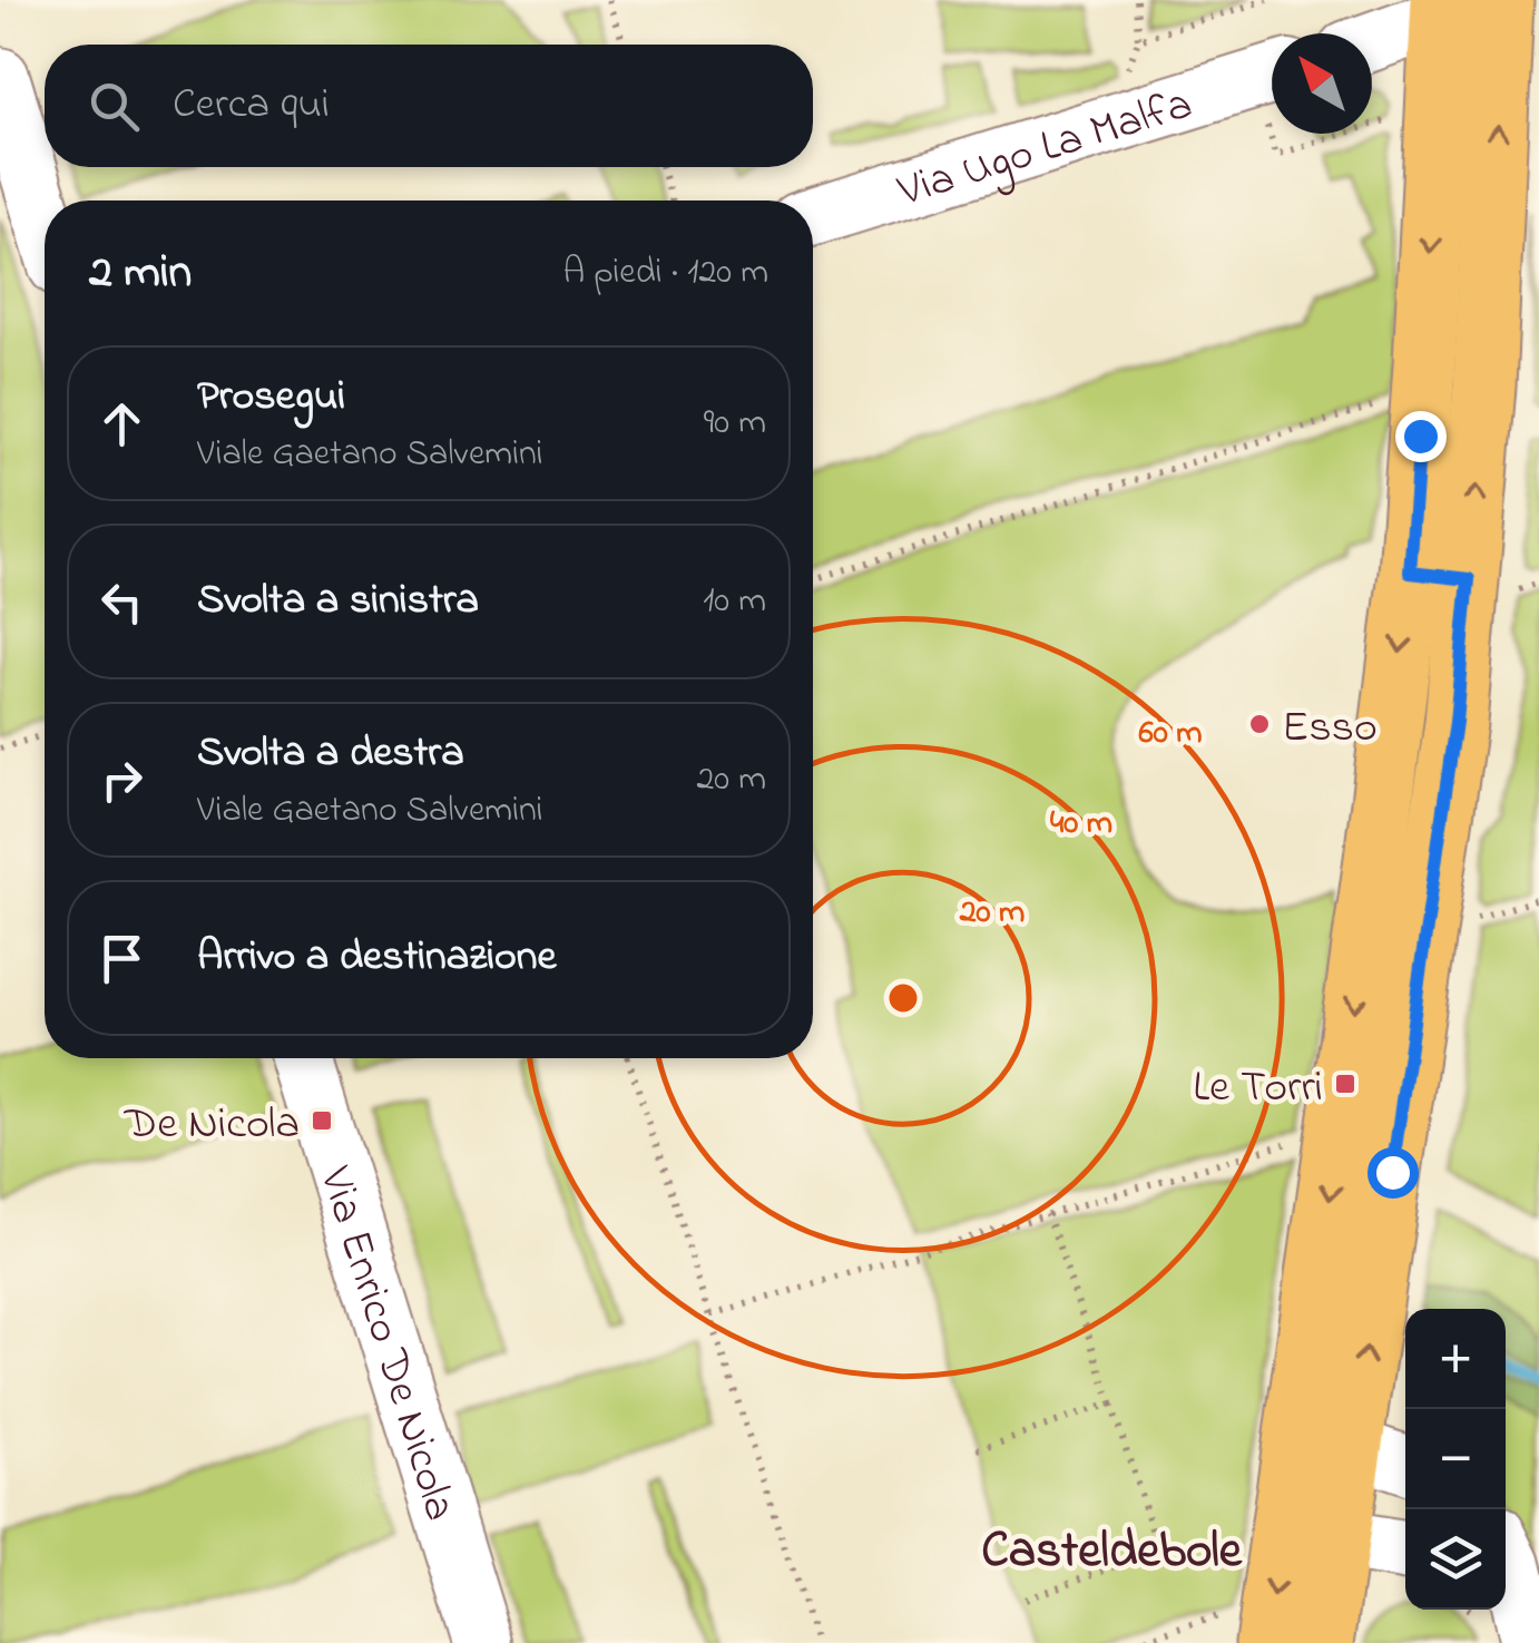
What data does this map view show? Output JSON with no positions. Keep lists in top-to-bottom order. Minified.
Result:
{"streets":{"street":["Via Ugo La Malfa","Via Enrico De Nicola"]},"districts":["Casteldebole"],"places":{"other":["Esso"],"transit":["Le Torri","De Nicola"]},"north":"top left","page":{"search":"Cerca qui","heading":["2 min","A piedi · 120 m"],"list":[["Prosegui","Viale Gaetano Salvemini","90 m"],["Svolta a sinistra","10 m"],["Svolta a destra","Viale Gaetano Salvemini","20 m"],"Arrivo a destinazione"],"map_buttons":["+","−"]},"rings":["60 m","40 m","20 m"]}
